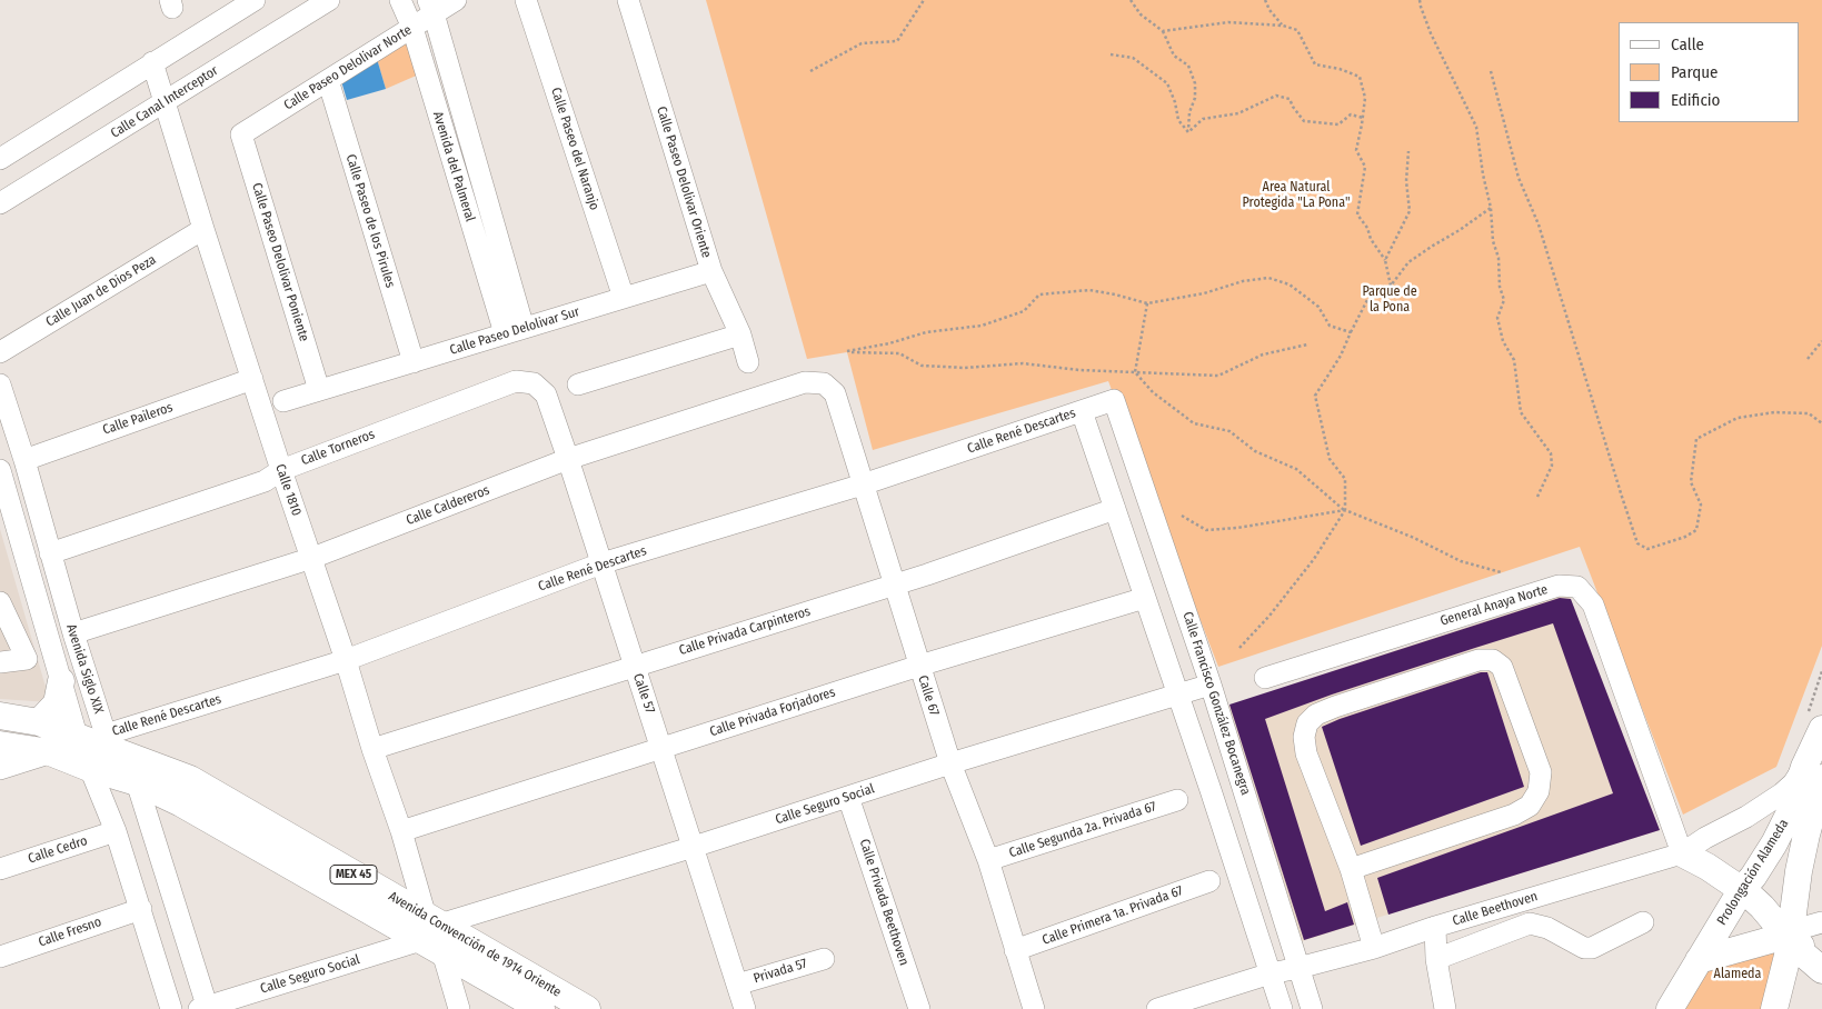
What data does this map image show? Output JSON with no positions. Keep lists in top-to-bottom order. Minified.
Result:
{"streets":{"main road":["Prolongación Alameda","MEX 45","Avenida Convención de 1914 Oriente"],"street":["Calle Paseo Delolivar Norte","Calle Canal Interceptor","Calle Paseo del Naranjo","Avenida del Palmeral","Calle Paseo Delolivar Oriente","Calle Paseo de los Pirules","Calle Paseo Delolivar Poniente","Calle Juan de Dios Peza","Calle Paseo Delolivar Sur","Calle Paileros","Calle René Descartes","Calle Torneros","Calle 1810","Calle Caldereros","General Anaya Norte","Calle Privada Carpinteros","Avenida Siglo XIX","Calle 57","Calle 67","Calle Francisco González Bocanegra","Calle Privada Forjadores","Calle Seguro Social","Calle Segunda 2a. Privada 67","Calle Cedro","Calle Privada Beethoven","Calle Beethoven","Calle Primera 1a. Privada 67","Calle Fresno","Privada 57"]},"crossings":[["Calle Paseo Delolivar Norte","Avenida del Palmeral"],["Calle Paseo Delolivar Norte","Calle Paseo de los Pirules"],["Calle Paseo Delolivar Norte","Calle Paseo Delolivar Poniente"],["Calle Canal Interceptor","Calle 1810"],["Calle Paseo del Naranjo","Calle Paseo Delolivar Sur"],["Avenida del Palmeral","Calle Paseo Delolivar Sur"],["Calle Paseo Delolivar Oriente","Calle Paseo Delolivar Sur"],["Calle Paseo de los Pirules","Calle Paseo Delolivar Sur"],["Calle Paseo Delolivar Poniente","Calle Paseo Delolivar Sur"],["Calle Juan de Dios Peza","Calle 1810"],["Calle Paileros","Calle 1810"],["Calle Paileros","Avenida Siglo XIX"],["Calle René Descartes","Calle 1810"],["Calle René Descartes","Avenida Siglo XIX"],["Calle René Descartes","Calle 57"],["Calle René Descartes","Calle 67"],["Calle René Descartes","Calle Francisco González Bocanegra"],["Calle René Descartes","Avenida Convención de 1914 Oriente"],["Calle Torneros","Calle 1810"],["Calle Torneros","Avenida Siglo XIX"],["Calle Torneros","Calle 57"],["Calle 1810","Calle Caldereros"],["Calle 1810","Calle Privada Carpinteros"],["Calle 1810","Calle Privada Forjadores"],["Calle 1810","Calle Seguro Social"],["Calle 1810","Avenida Convención de 1914 Oriente"],["Calle Caldereros","Avenida Siglo XIX"],["Calle Caldereros","Calle 57"],["Calle Caldereros","Calle 67"],["General Anaya Norte","Calle Beethoven"],["Calle Privada Carpinteros","Calle 57"],["Calle Privada Carpinteros","Calle 67"],["Avenida Siglo XIX","Calle Seguro Social"],["Avenida Siglo XIX","Calle Cedro"],["Avenida Siglo XIX","Calle Fresno"],["Avenida Siglo XIX","Avenida Convención de 1914 Oriente"],["Calle 57","Calle Privada Forjadores"],["Calle 57","Calle Seguro Social"],["Calle 57","Privada 57"],["Calle 67","Calle Privada Forjadores"],["Calle 67","Calle Seguro Social"],["Calle 67","Calle Segunda 2a. Privada 67"],["Calle 67","Calle Primera 1a. Privada 67"],["Calle Francisco González Bocanegra","Calle Seguro Social"],["Calle Francisco González Bocanegra","Calle Beethoven"],["Calle Seguro Social","Calle Privada Beethoven"],["Calle Seguro Social","Avenida Convención de 1914 Oriente"],["Prolongación Alameda","Calle Beethoven"]],"parks":["Area Natural Protegida \"La Pona\"","Parque de la Pona","Alameda"],"legend":["Calle","Parque","Edificio"]}
